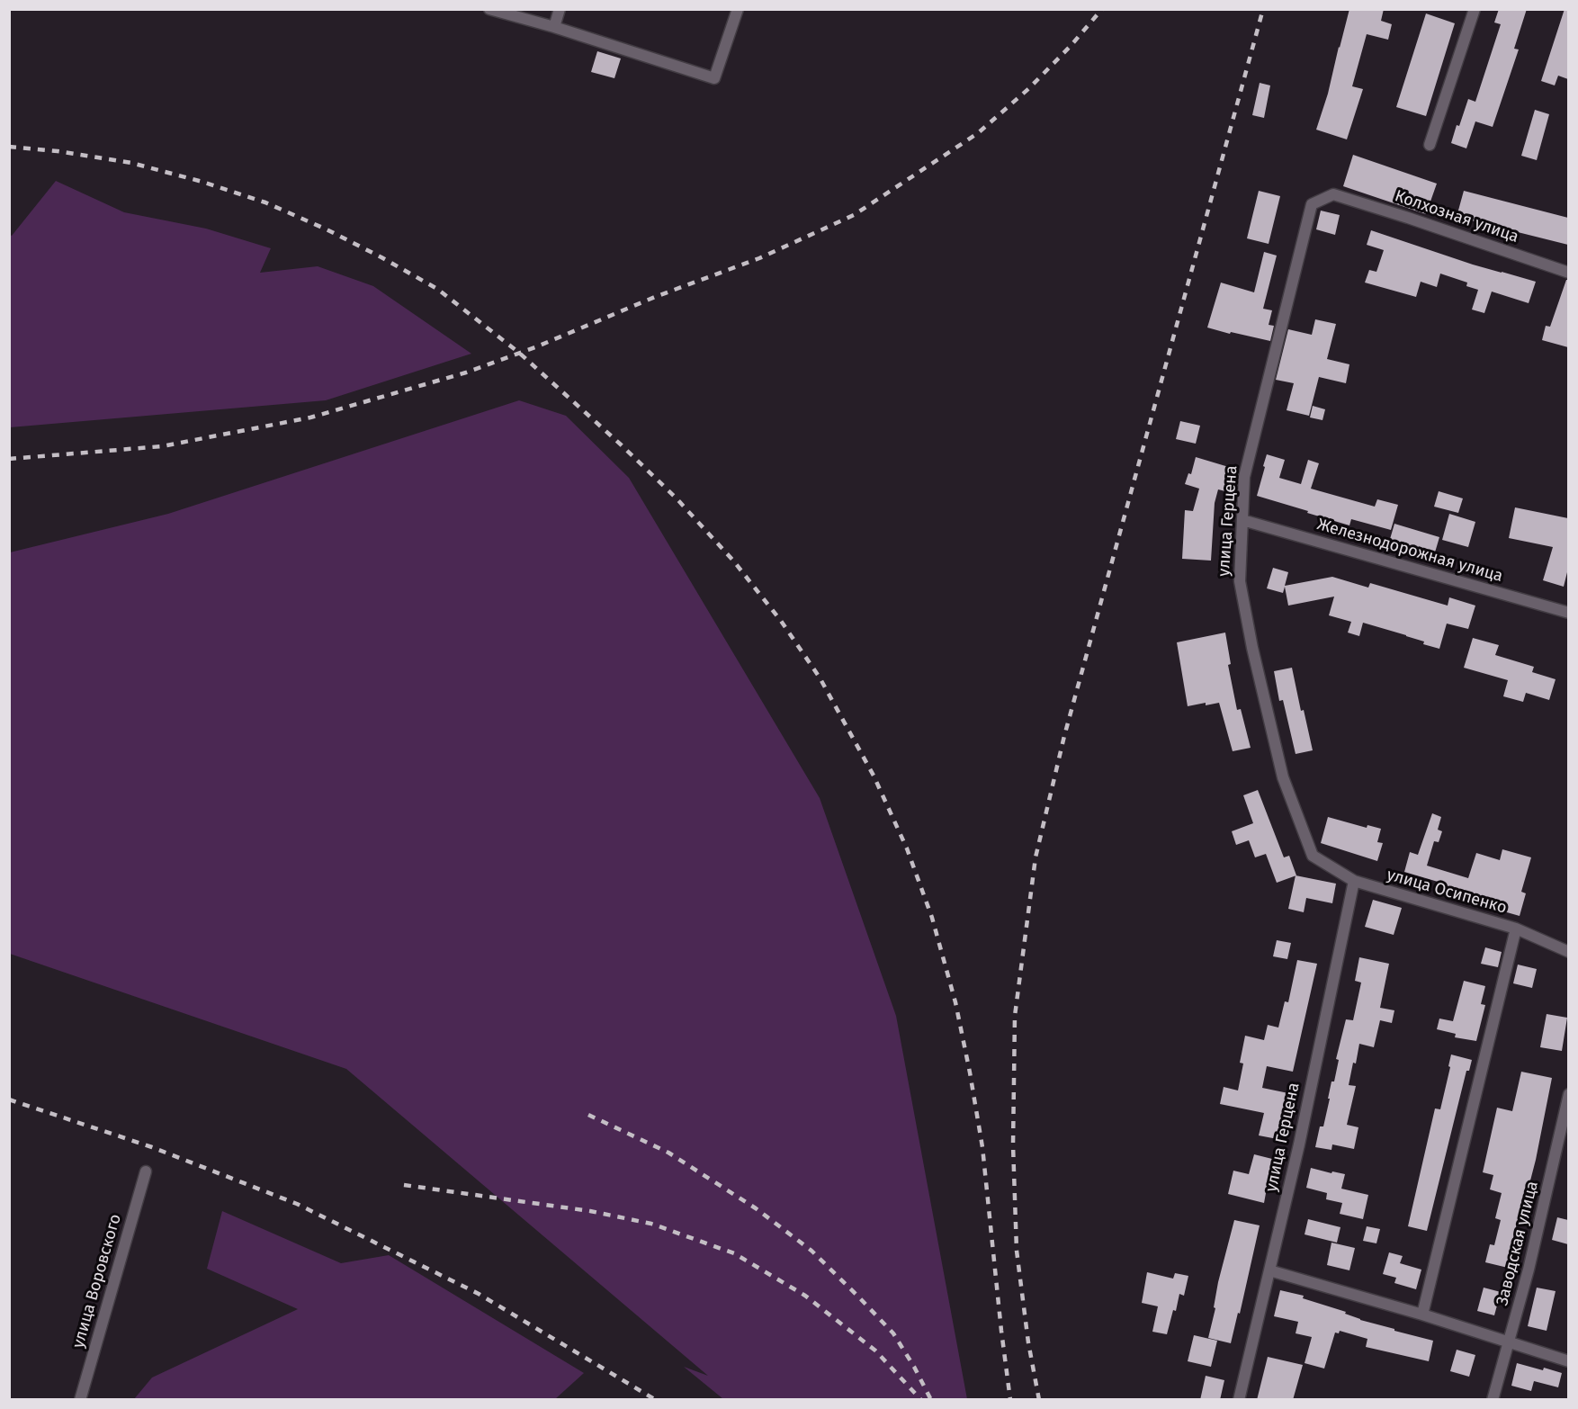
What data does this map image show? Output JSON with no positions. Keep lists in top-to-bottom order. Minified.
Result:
{"streets":{"street":["Колхозная улица","улица Герцена","Железнодорожная улица","улица Осипенко","Заводская улица","улица Воровского"]},"crossings":[["Колхозная улица","улица Герцена"],["улица Герцена","Железнодорожная улица"],["улица Герцена","улица Осипенко"]]}
